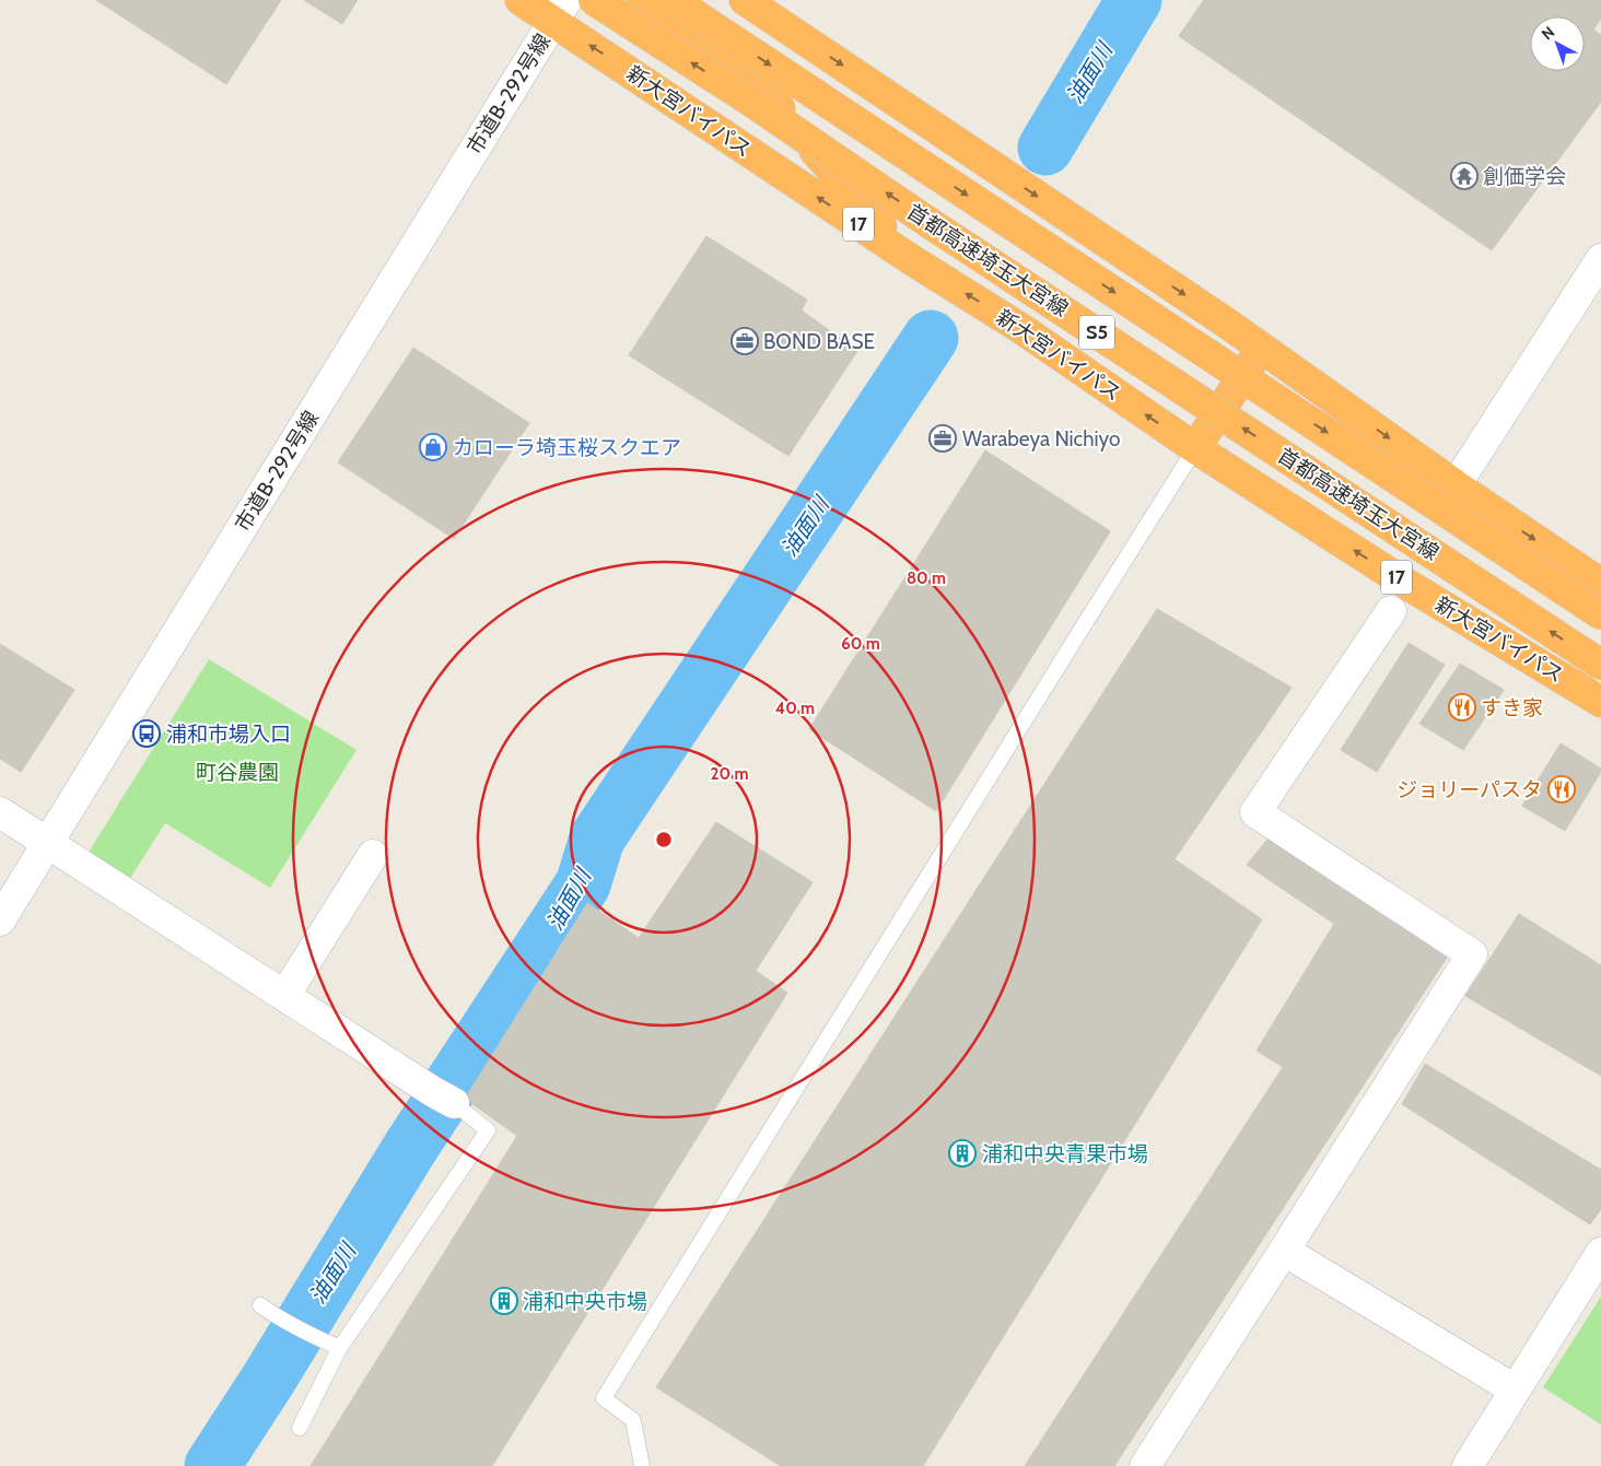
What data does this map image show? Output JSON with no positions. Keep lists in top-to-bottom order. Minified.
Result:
{"streets":{"highway":["新大宮バイパス","17","首都高速埼玉大宮線","S5"],"street":["市道B-292号線"]},"crossings":[["市道B-292号線","新大宮バイパス"]],"water":["油面川"],"parks":["町谷農園"],"places":{"temple":["創価学会"],"office":["BOND BASE","Warabeya Nichiyo"],"shop":["カローラ埼玉桜スクエア"],"restaurant":["すき家","ジョリーパスタ"],"bus stop":["浦和市場入口"],"building":["浦和中央青果市場","浦和中央市場"]},"north":"top left","rings":["80 m","60 m","40 m","20 m"]}
